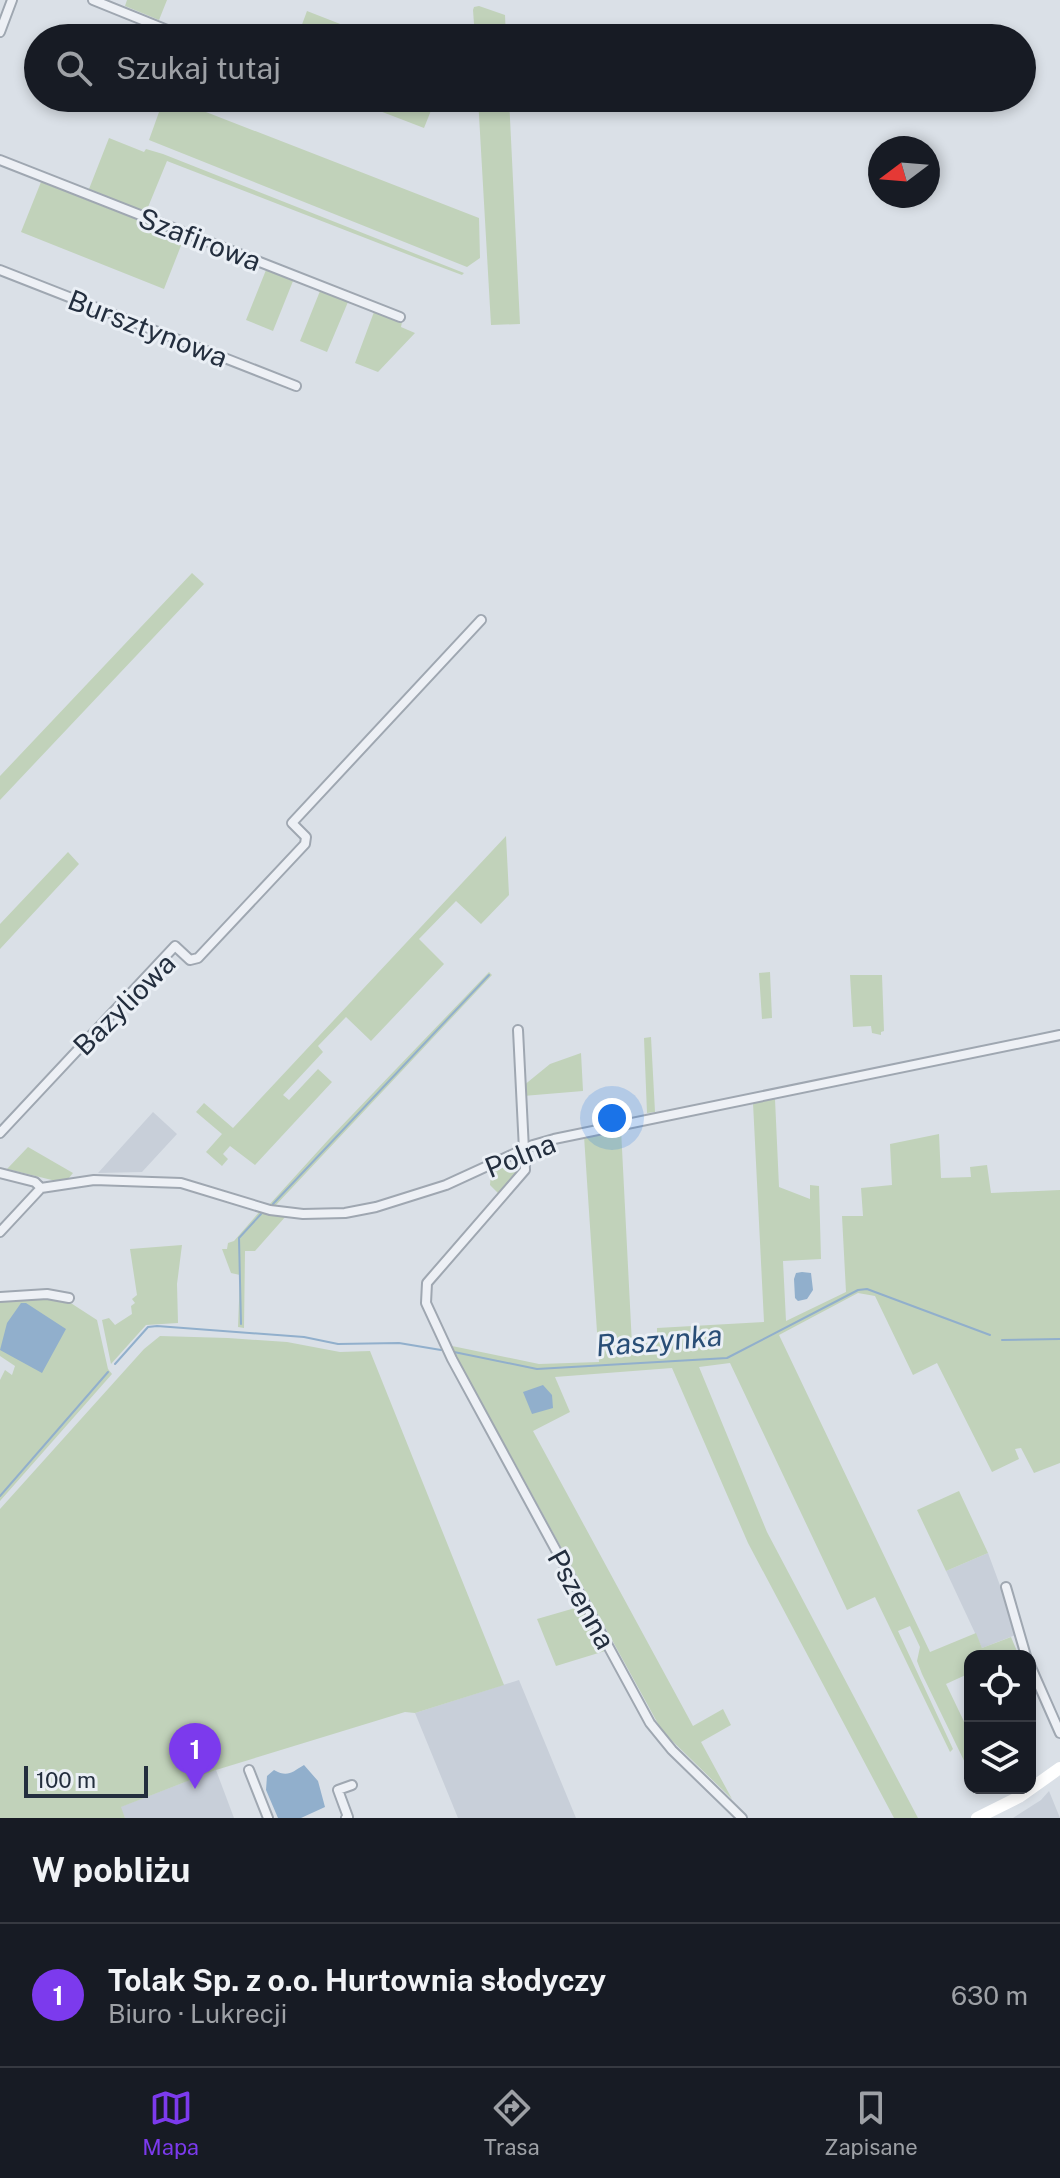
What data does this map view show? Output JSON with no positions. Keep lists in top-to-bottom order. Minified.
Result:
{"streets":{"street":["Szafirowa","Bursztynowa","Bazyliowa","Polna","Pszenna"]},"crossings":[["Polna","Pszenna"]],"water":["Raszynka"],"scale_bar":"100 m","north":"left","page":{"search":"Szukaj tutaj","pins":"1","scale":"100 m","heading":"W pobliżu","list":[{"mark":"1","name":"Tolak Sp. z o.o. Hurtownia słodyczy","note":"Biuro · Lukrecji","value":"630 m"}],"nav":["Mapa","Trasa","Zapisane"]}}
